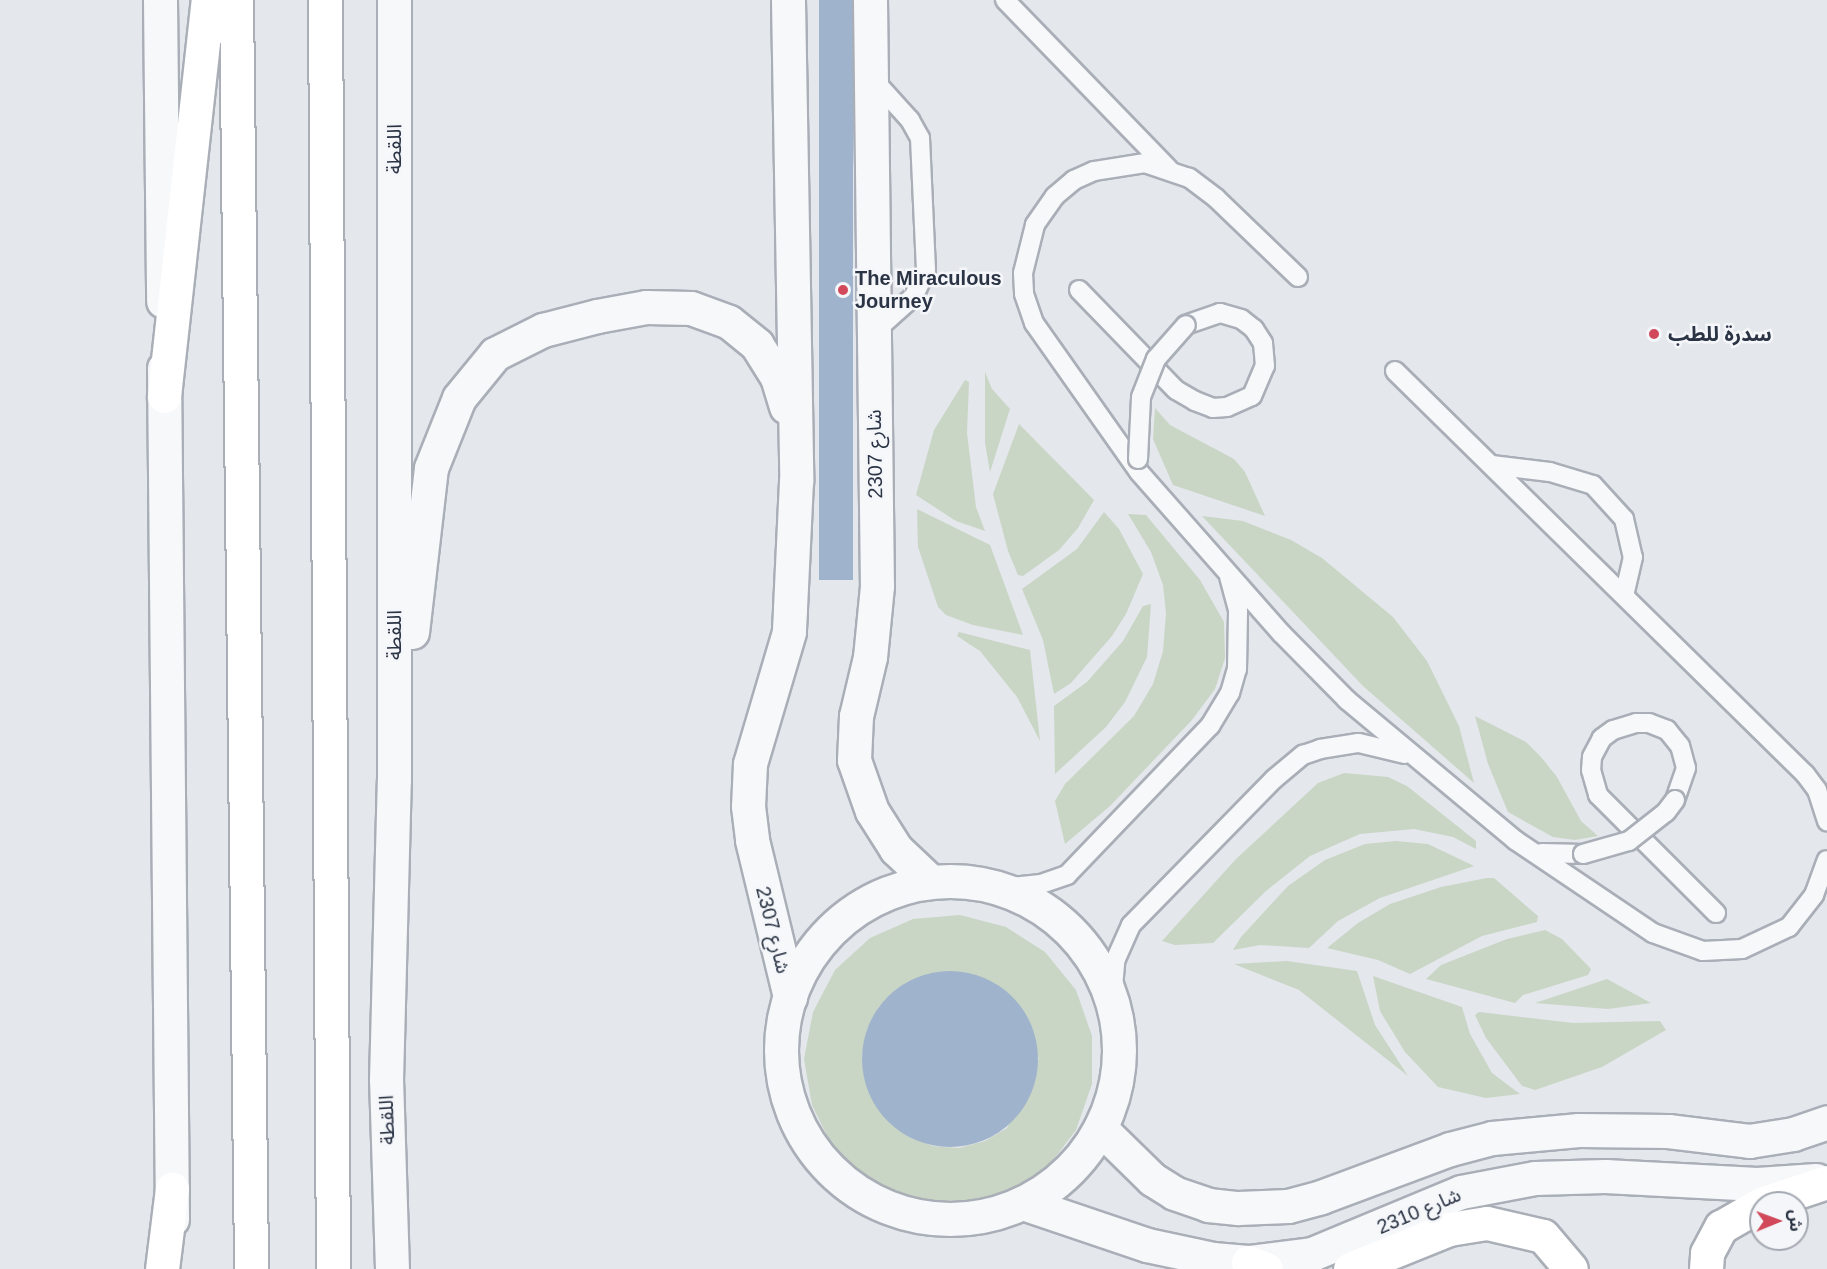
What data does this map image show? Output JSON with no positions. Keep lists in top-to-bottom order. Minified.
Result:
{"streets":{"street":["اللقطة","شارع 2307","شارع 2310"]},"crossings":[["اللقطة","شارع 2307"]],"places":["The Miraculous Journey","سدرة للطب"],"north":"right"}
